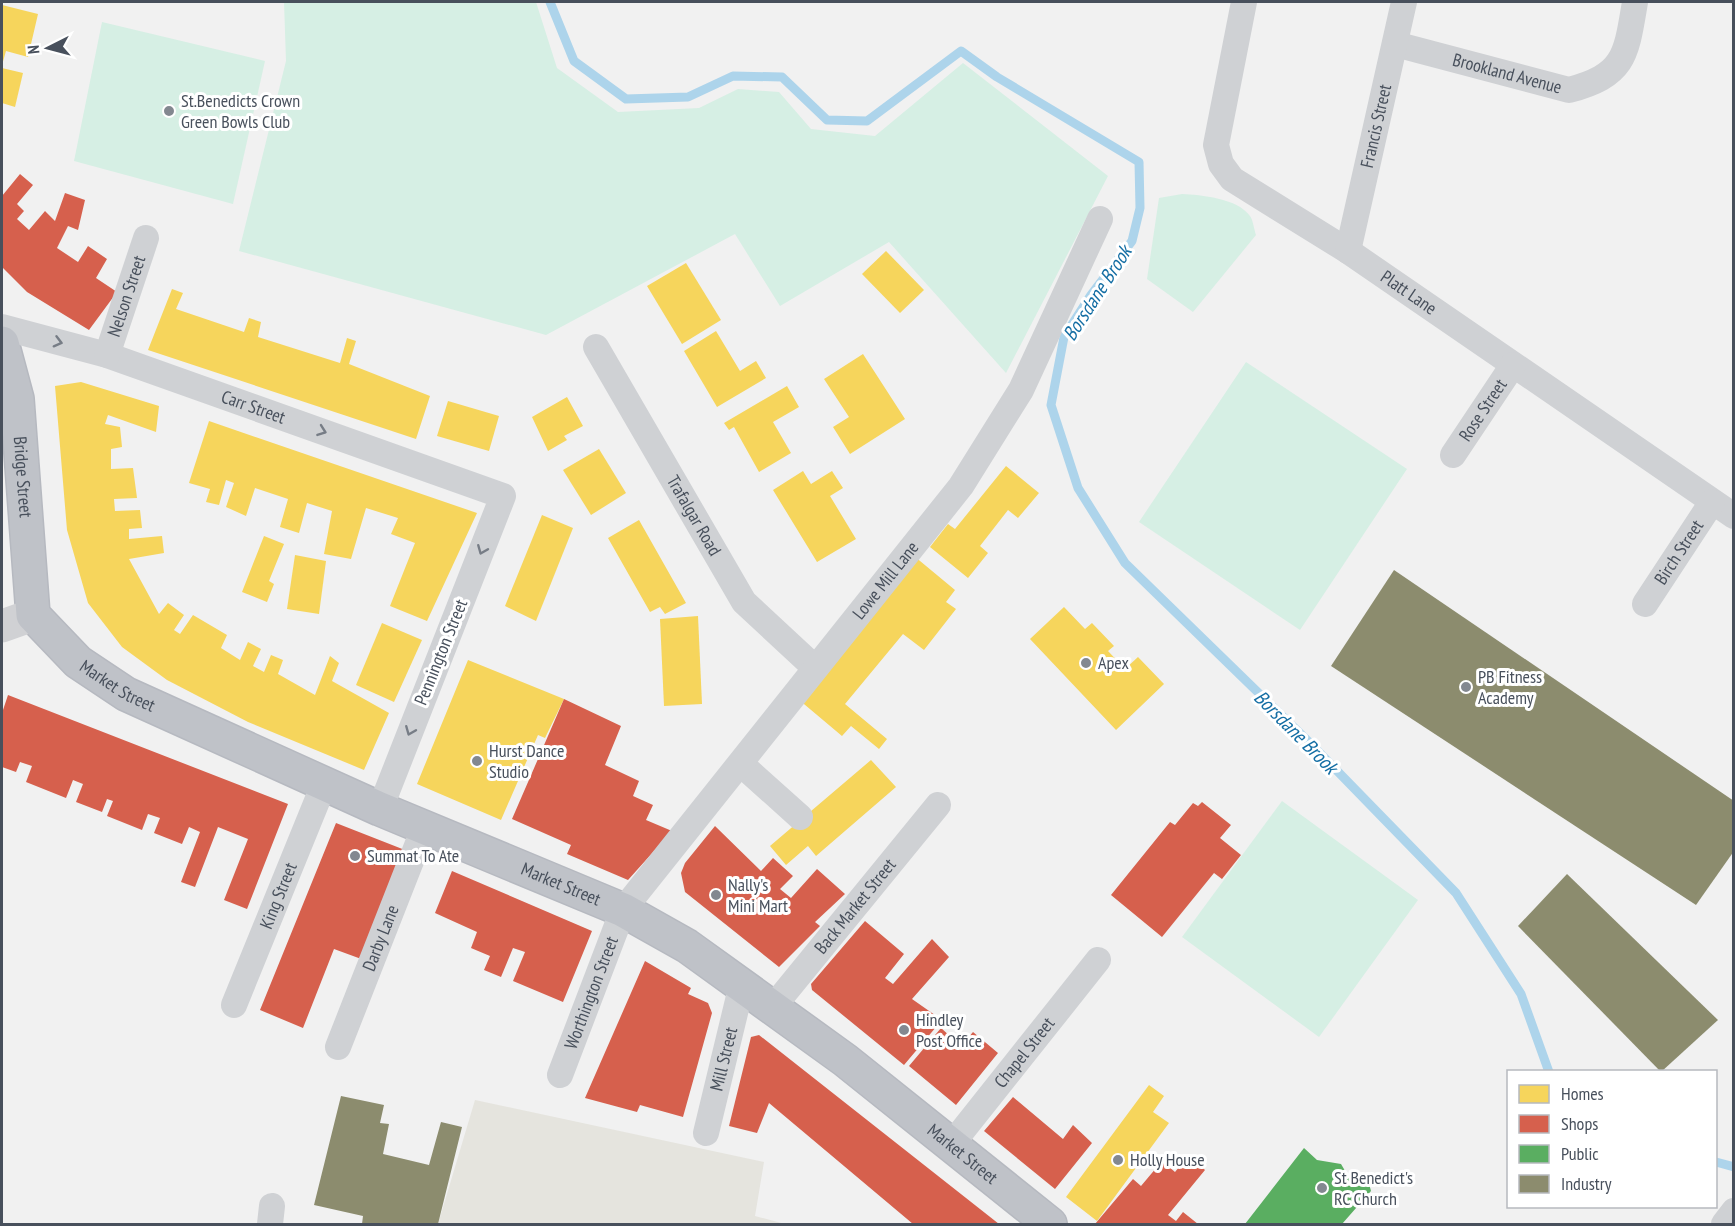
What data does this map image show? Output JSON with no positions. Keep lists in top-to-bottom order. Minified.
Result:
{"streets":{"highway":["Bridge Street","Market Street"],"street":["Brookland Avenue","Francis Street","Platt Lane","Nelson Street","Carr Street","Rose Street","Trafalgar Road","Birch Street","Lowe Mill Lane","Pennington Street","King Street","Back Market Street","Darby Lane","Worthington Street","Chapel Street","Mill Street"]},"crossings":[["Brookland Avenue","Francis Street"],["Francis Street","Platt Lane"],["Platt Lane","Rose Street"],["Platt Lane","Birch Street"],["Nelson Street","Carr Street"],["Carr Street","Pennington Street"],["Bridge Street","Market Street"],["Trafalgar Road","Lowe Mill Lane"],["Lowe Mill Lane","Market Street"],["Lowe Mill Lane","Worthington Street"],["Pennington Street","Market Street"],["Market Street","King Street"],["Market Street","Back Market Street"],["Market Street","Darby Lane"],["Market Street","Worthington Street"],["Market Street","Chapel Street"],["Market Street","Mill Street"]],"one_way":["Carr Street","Pennington Street"],"water":["Borsdane Brook"],"places":["St.Benedicts Crown Green Bowls Club","Apex","PB Fitness Academy","Hurst Dance Studio","Summat To Ate","Nally's Mini Mart","Hindley Post Office","Holly House","St Benedict's RC Church"],"legend":["Homes","Shops","Public","Industry"],"north":"left"}
